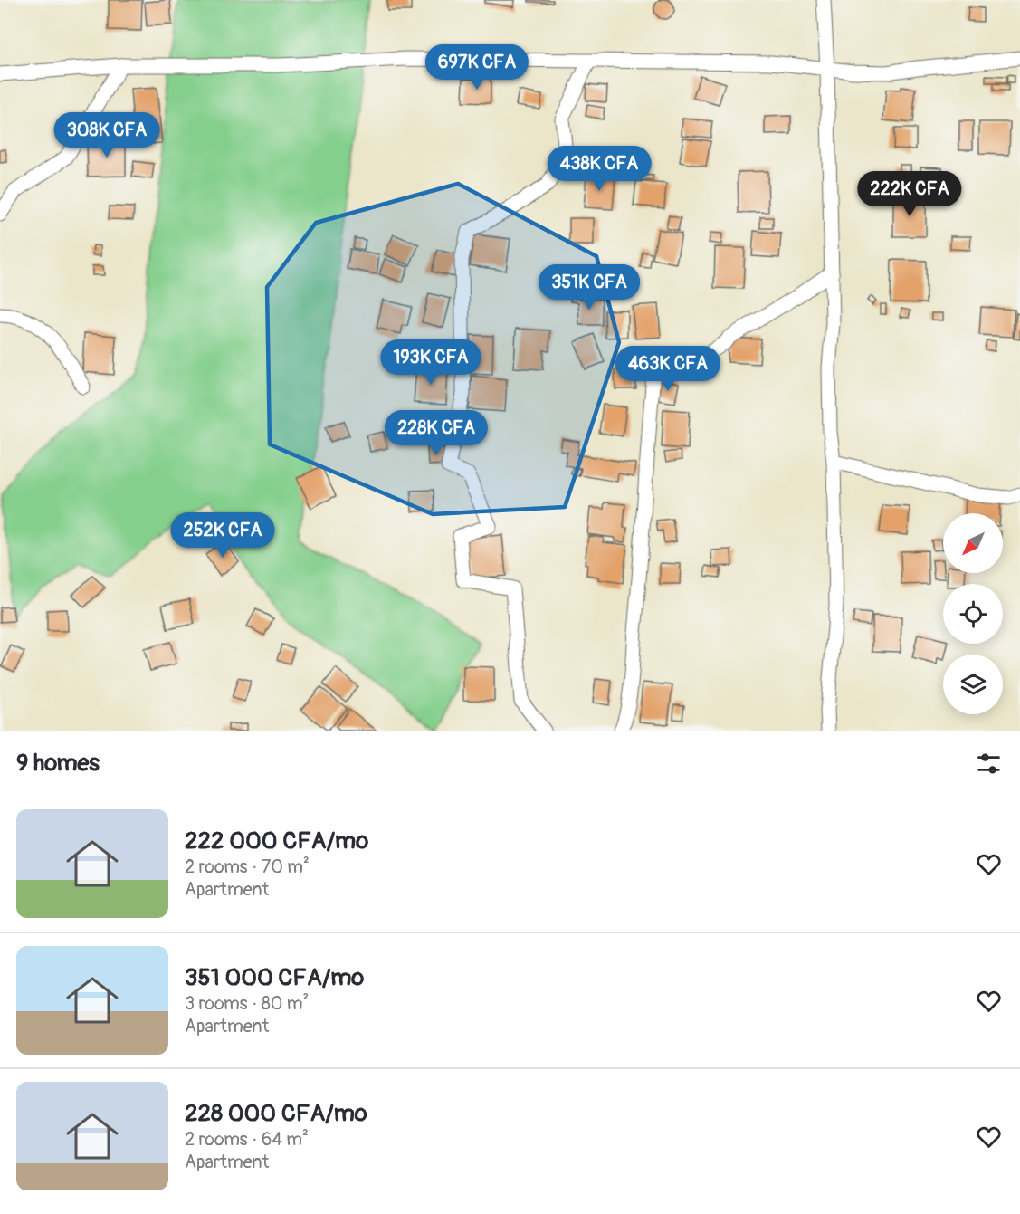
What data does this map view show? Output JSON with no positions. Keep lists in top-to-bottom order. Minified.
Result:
{"north":"bottom left","page":{"price":["697K CFA","308K CFA","438K CFA","222K CFA","351K CFA","193K CFA","463K CFA","228K CFA","252K CFA"],"heading":"9 homes","list":[{"name":"222 000 CFA/mo","note":"2 rooms · 70 m² · Apartment"},{"name":"351 000 CFA/mo","note":"3 rooms · 80 m² · Apartment"},{"name":"228 000 CFA/mo","note":"2 rooms · 64 m² · Apartment"}]}}
